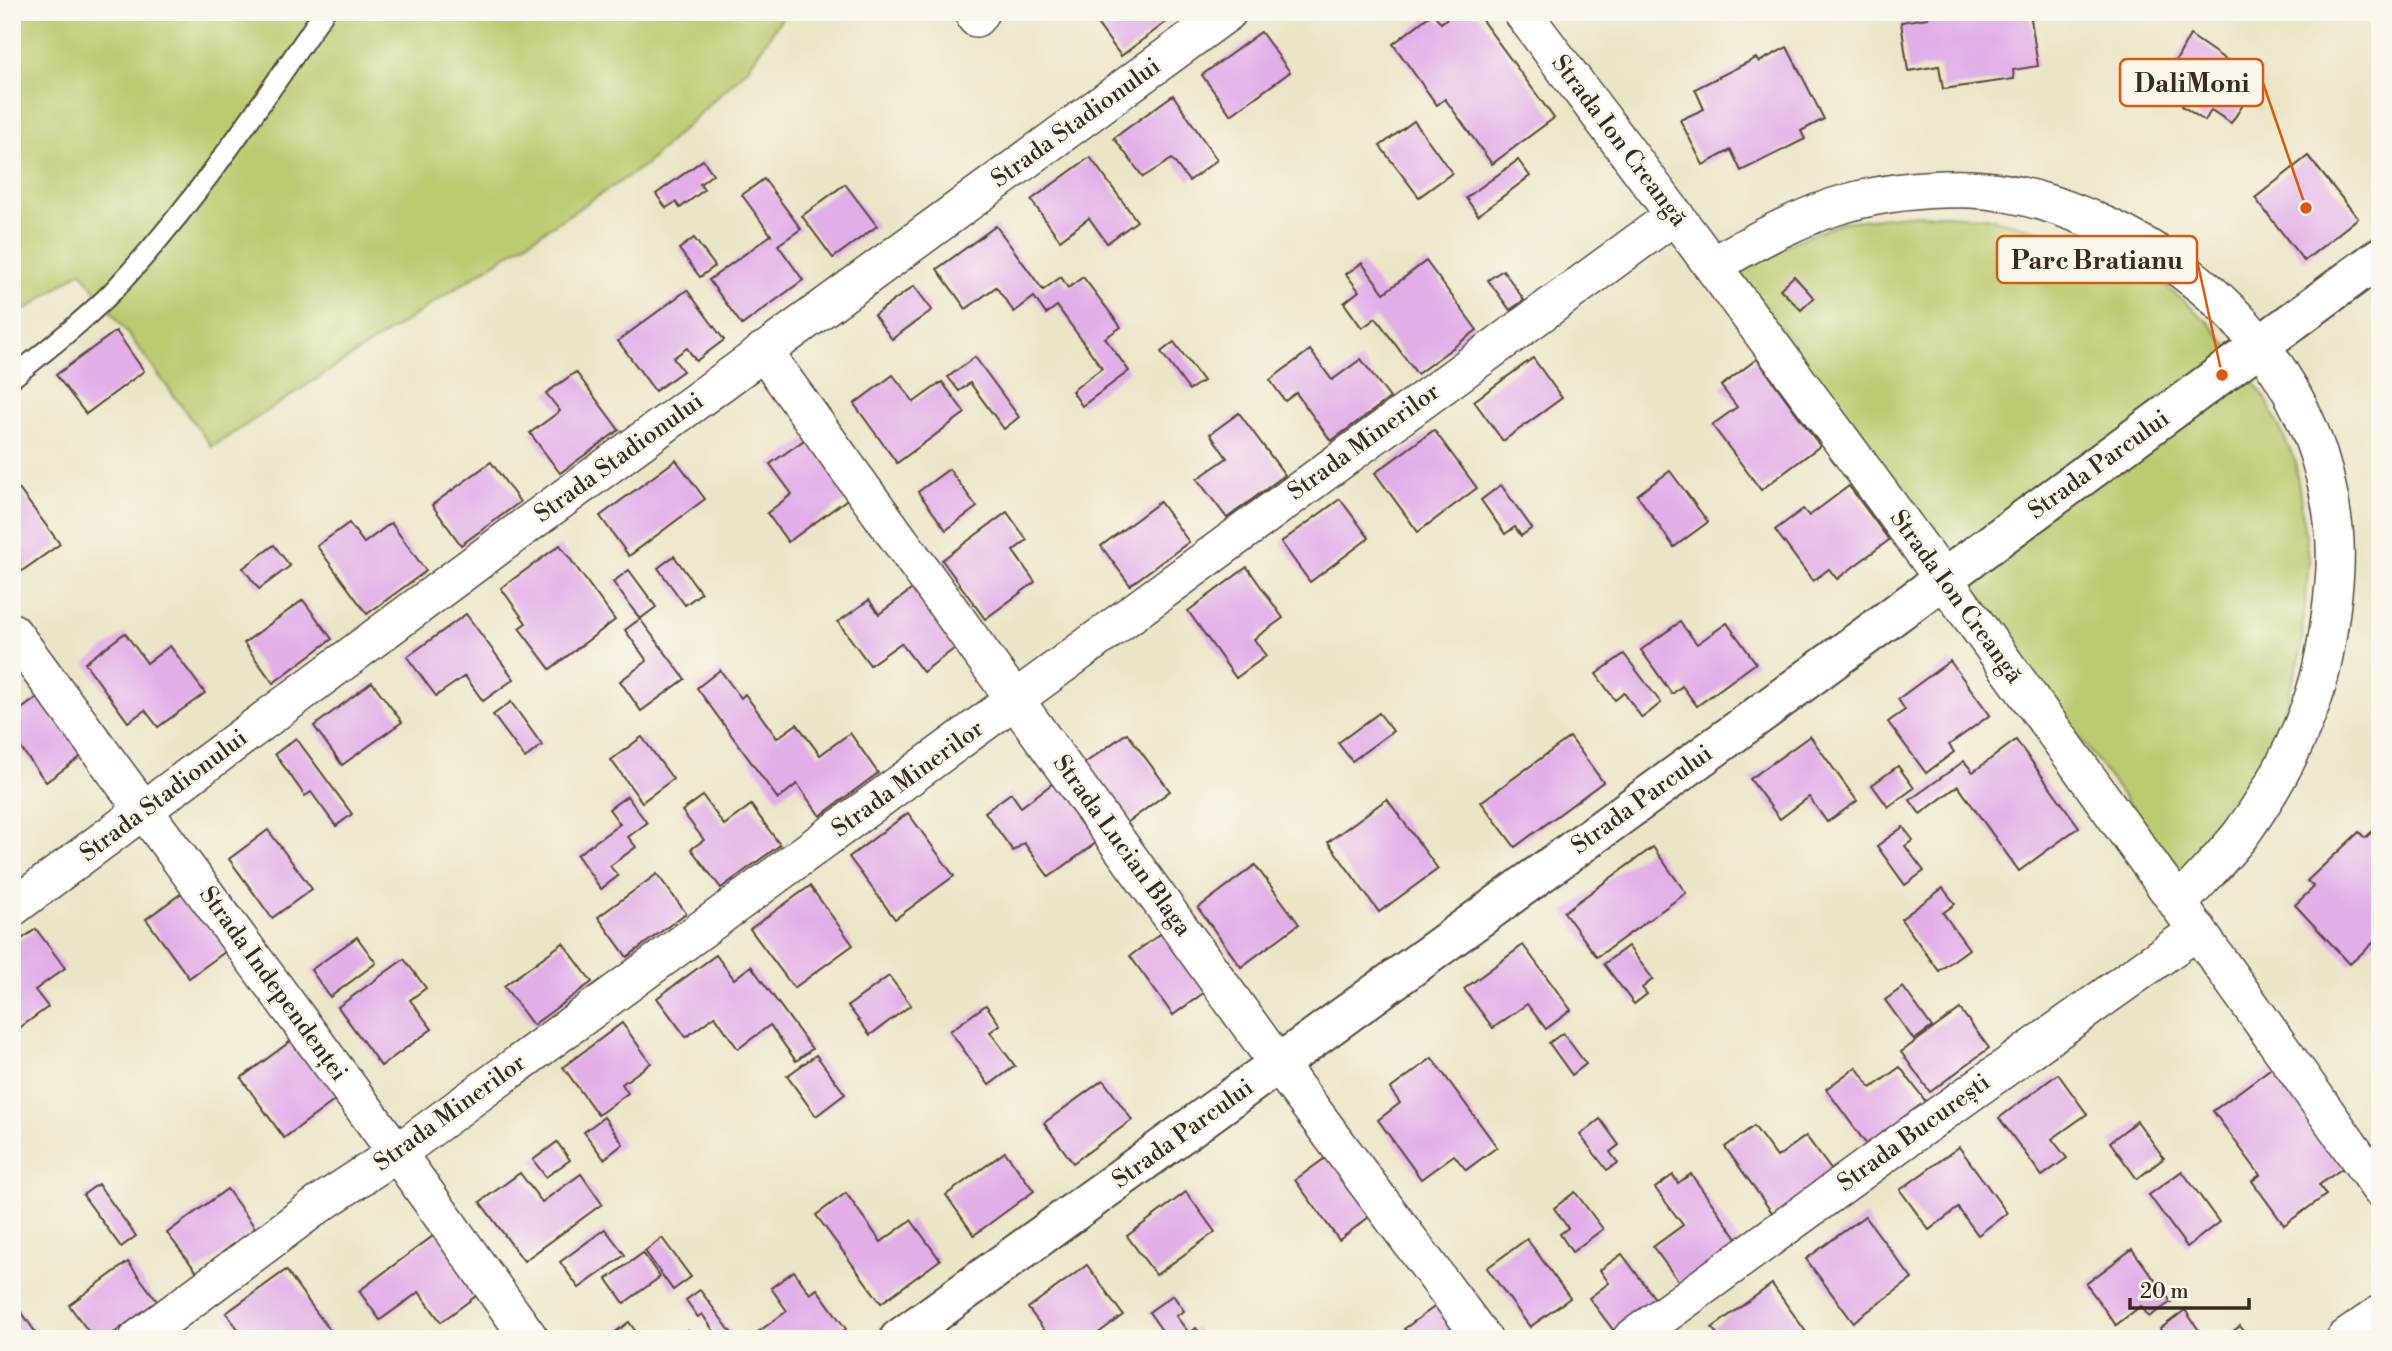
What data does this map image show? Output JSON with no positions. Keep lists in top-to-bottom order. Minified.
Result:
{"streets":{"main road":["Strada Parcului"],"street":["Strada Stadionului","Strada Ion Creangă","Strada Minerilor","Strada Lucian Blaga","Strada Independenței","Strada București"]},"crossings":[["Strada Stadionului","Strada Lucian Blaga"],["Strada Stadionului","Strada Independenței"],["Strada Ion Creangă","Strada Minerilor"],["Strada Ion Creangă","Strada Parcului"],["Strada Ion Creangă","Strada București"],["Strada Minerilor","Strada Lucian Blaga"],["Strada Minerilor","Strada Independenței"],["Strada Parcului","Strada Lucian Blaga"],["Strada Parcului","Strada București"]],"places":["DaliMoni","Parc Bratianu"],"scale_bar":"20 m"}
